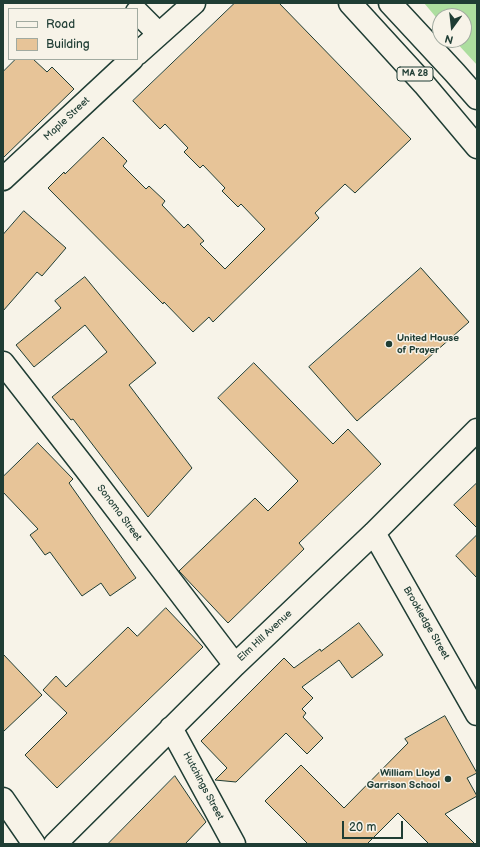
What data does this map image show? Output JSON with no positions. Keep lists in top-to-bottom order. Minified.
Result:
{"streets":{"street":["MA 28","Maple Street","Sonoma Street","Brookledge Street","Elm Hill Avenue","Hutchings Street"]},"crossings":[["Sonoma Street","Elm Hill Avenue"],["Brookledge Street","Elm Hill Avenue"],["Elm Hill Avenue","Hutchings Street"]],"places":["United House of Prayer","William Lloyd Garrison School"],"legend":["Road","Building"],"scale_bar":"20 m","north":"bottom"}
